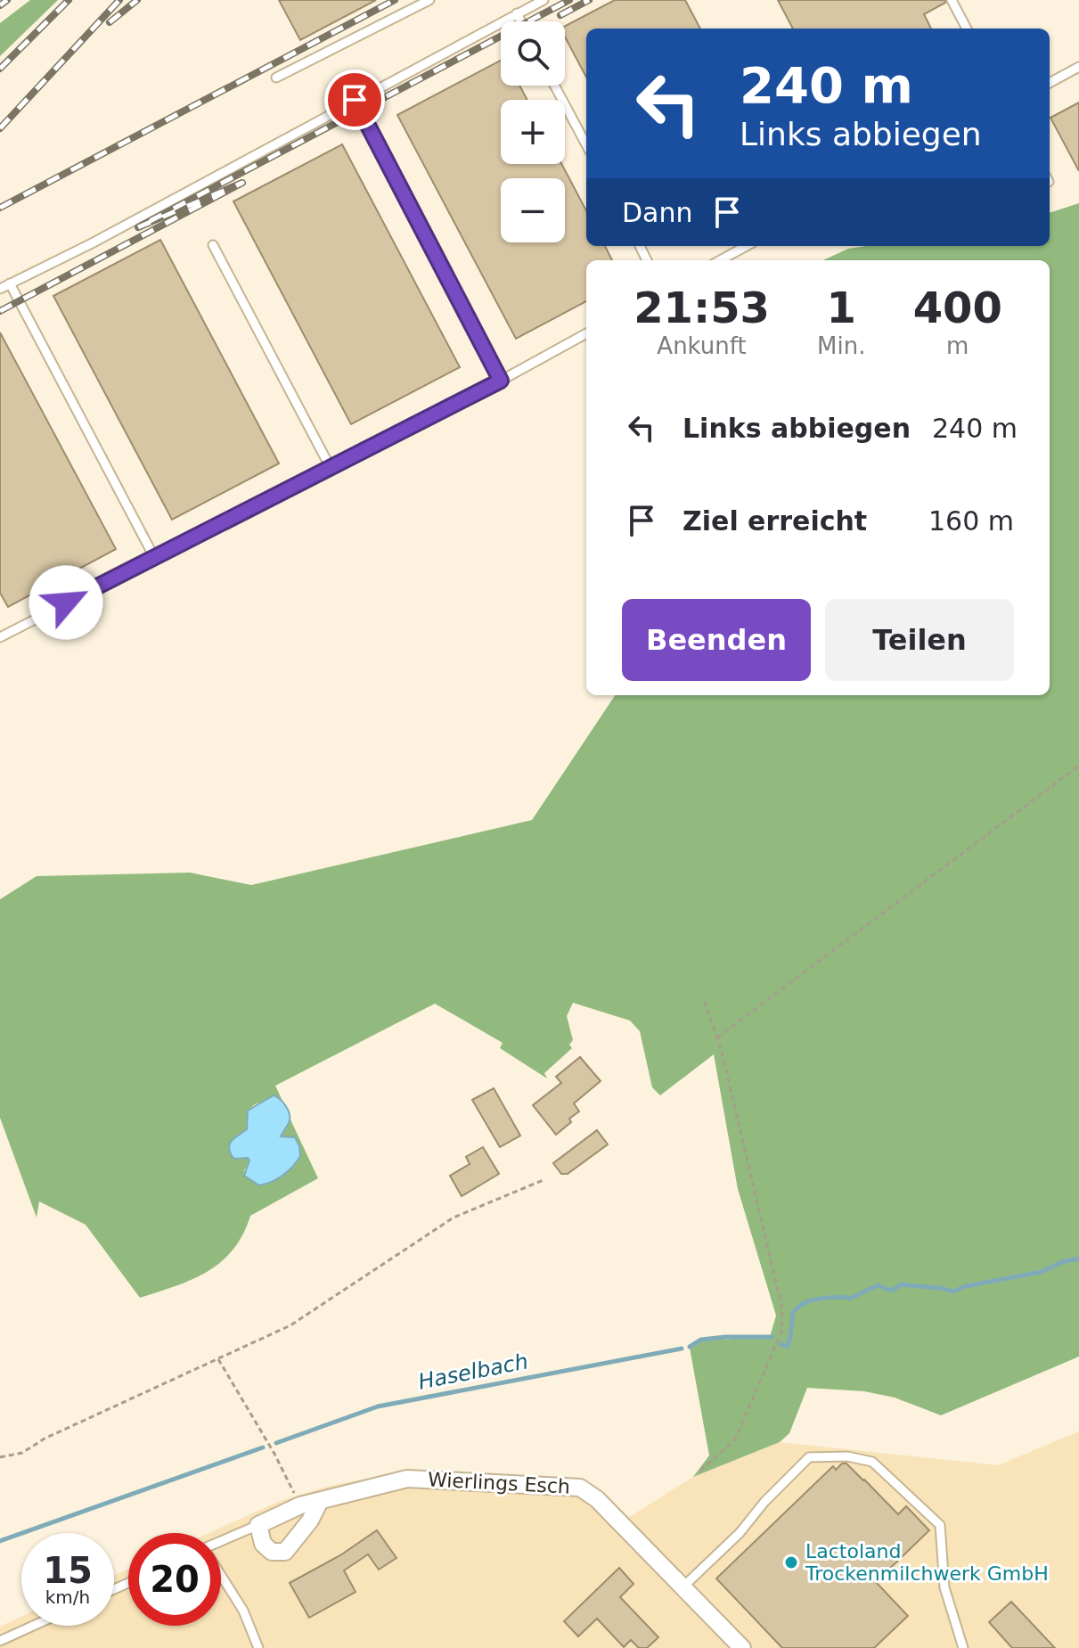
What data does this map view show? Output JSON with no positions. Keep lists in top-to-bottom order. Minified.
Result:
{"streets":{"street":["Wierlings Esch"]},"water":["Haselbach"],"places":["Lactoland Trockenmilchwerk GmbH"],"page":{"map_buttons":["+","−"],"turn":["240 m","Links abbiegen"],"then":"Dann","eta":["21:53","Ankunft","1","Min.","400","m"],"list":[{"name":"Links abbiegen","value":"240 m"},{"name":"Ziel erreicht","value":"160 m"}],"buttons":["Beenden","Teilen"],"speed":"15 km/h","limit":"20"}}
